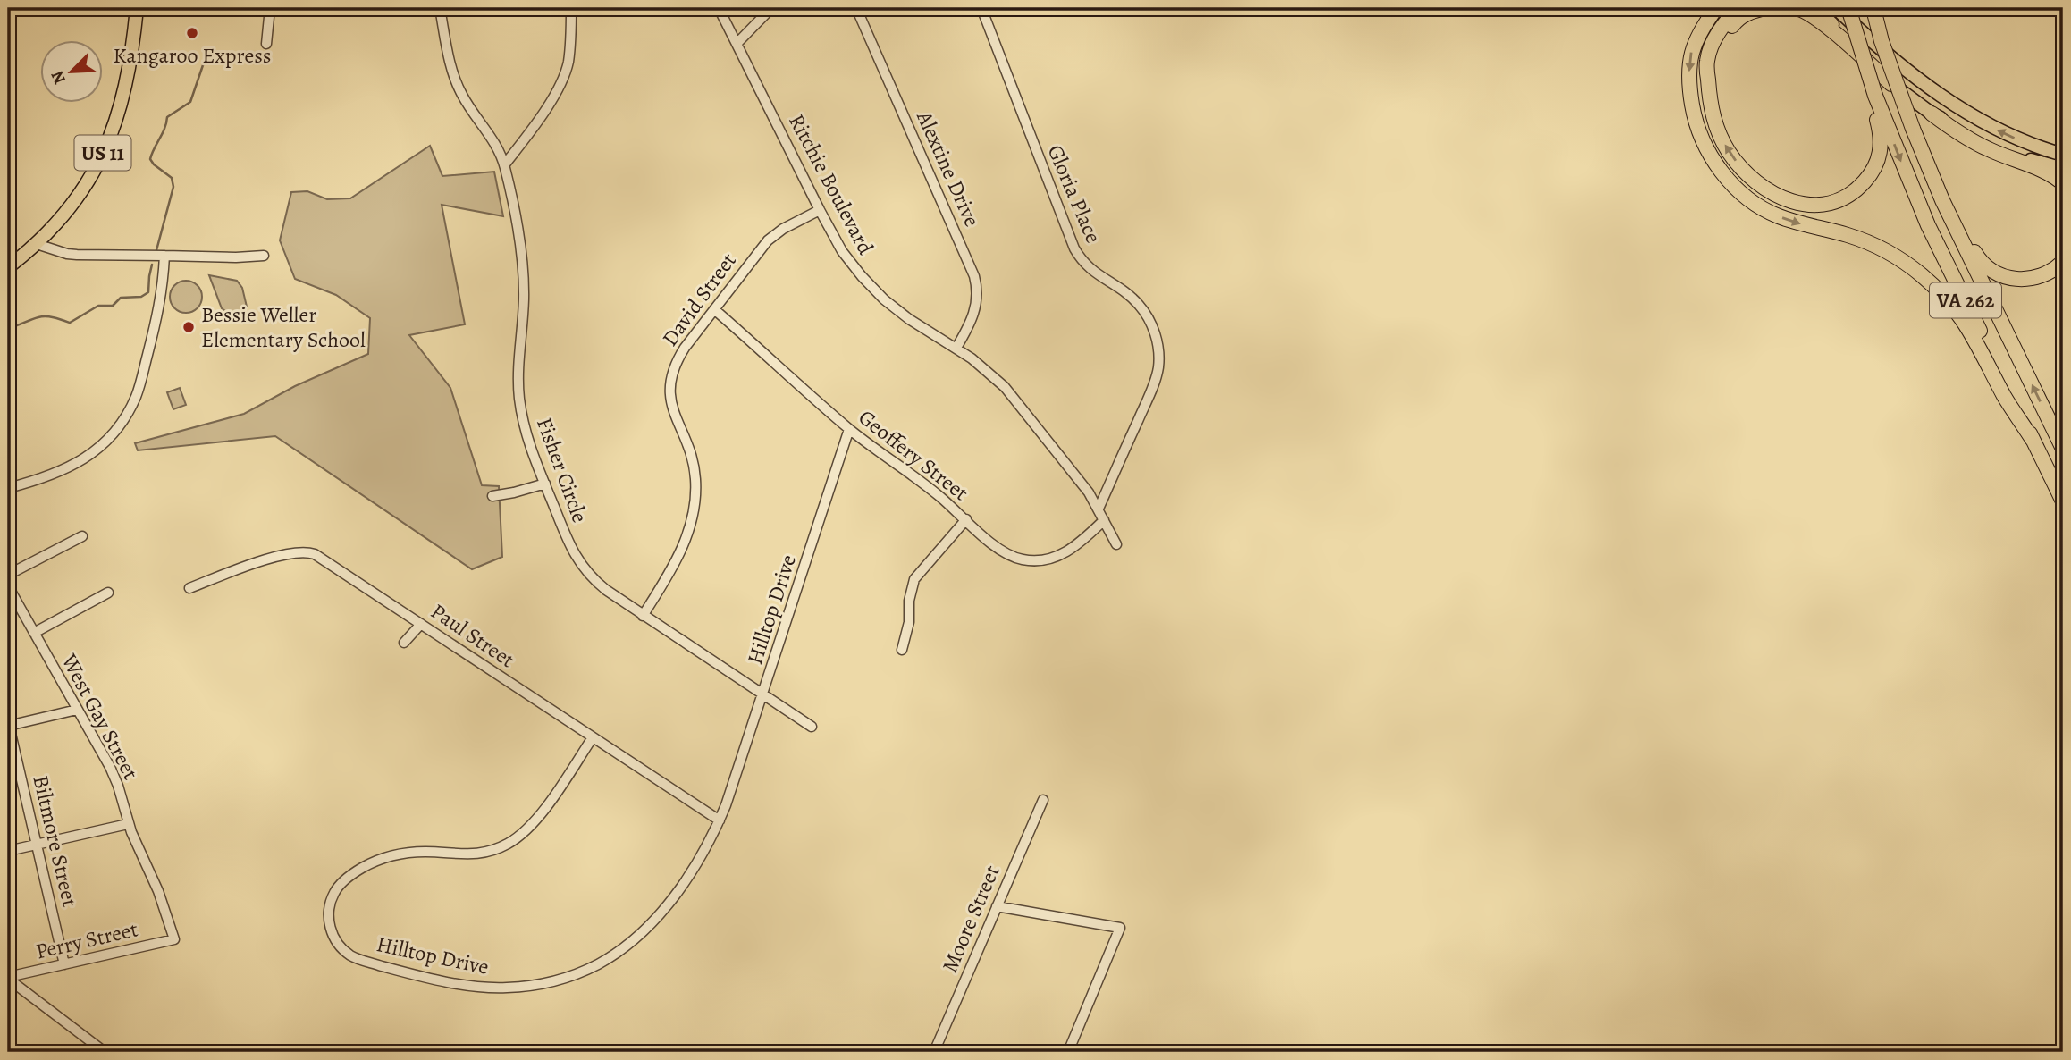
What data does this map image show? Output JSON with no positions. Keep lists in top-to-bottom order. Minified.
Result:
{"streets":{"highway":["VA 262"],"main road":["US 11"],"street":["Alextine Drive","Ritchie Boulevard","Gloria Place","David Street","Geoffery Street","Fisher Circle","Hilltop Drive","Paul Street","West Gay Street","Biltmore Street","Moore Street","Perry Street"]},"crossings":[["Alextine Drive","Ritchie Boulevard"],["Ritchie Boulevard","Gloria Place"],["Ritchie Boulevard","David Street"],["Ritchie Boulevard","Geoffery Street"],["David Street","Geoffery Street"],["David Street","Fisher Circle"],["Geoffery Street","Hilltop Drive"],["Fisher Circle","Hilltop Drive"],["Hilltop Drive","Paul Street"],["West Gay Street","Perry Street"],["Biltmore Street","Perry Street"]],"places":["Kangaroo Express","Bessie Weller Elementary School"],"north":"bottom left"}
